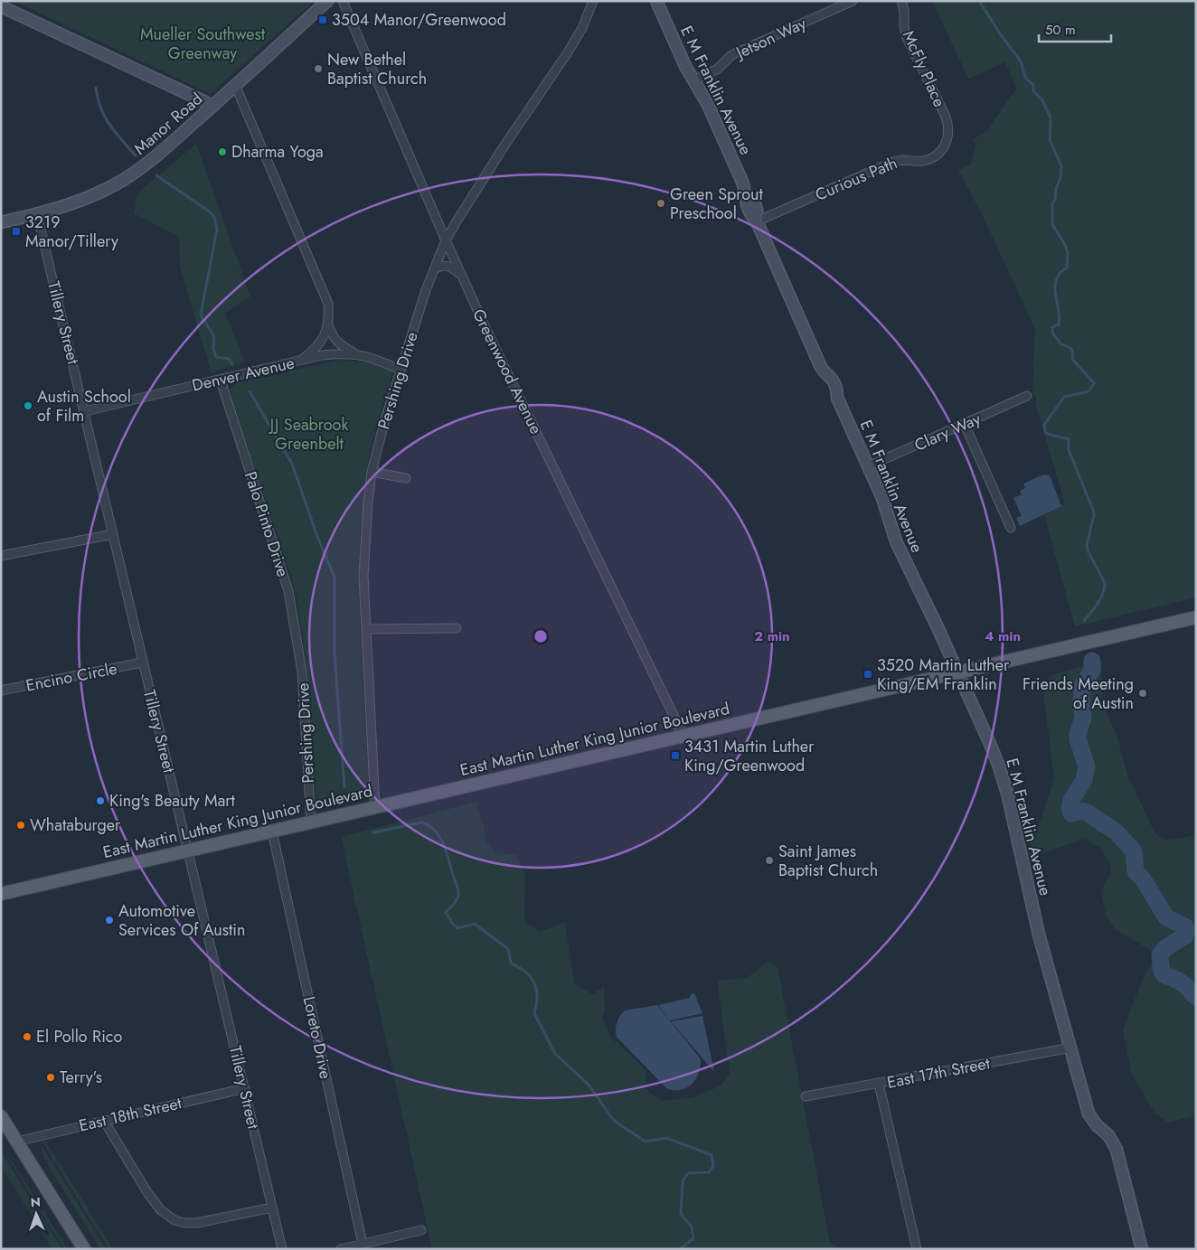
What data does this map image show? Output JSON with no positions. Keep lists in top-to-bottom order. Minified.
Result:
{"streets":{"main road":["East Martin Luther King Junior Boulevard"],"street":["Jetson Way","McFly Place","E M Franklin Avenue","Manor Road","Curious Path","Tillery Street","Greenwood Avenue","Denver Avenue","Pershing Drive","Clary Way","Palo Pinto Drive","Encino Circle","Loreto Drive","East 17th Street","East 18th Street"]},"crossings":[["Jetson Way","E M Franklin Avenue"],["McFly Place","Curious Path"],["E M Franklin Avenue","Curious Path"],["E M Franklin Avenue","Clary Way"],["E M Franklin Avenue","East Martin Luther King Junior Boulevard"],["E M Franklin Avenue","East 17th Street"],["Manor Road","Tillery Street"],["Tillery Street","Denver Avenue"],["Tillery Street","Encino Circle"],["Tillery Street","East Martin Luther King Junior Boulevard"],["Tillery Street","East 18th Street"],["Greenwood Avenue","Pershing Drive"],["Greenwood Avenue","East Martin Luther King Junior Boulevard"],["Denver Avenue","Pershing Drive"],["Denver Avenue","Palo Pinto Drive"],["Pershing Drive","Palo Pinto Drive"],["Pershing Drive","East Martin Luther King Junior Boulevard"],["East Martin Luther King Junior Boulevard","Loreto Drive"]],"parks":["Mueller Southwest Greenway","JJ Seabrook Greenbelt"],"places":{"transit":["3504 Manor/Greenwood","3219 Manor/Tillery","3520 Martin Luther King/EM Franklin","3431 Martin Luther King/Greenwood"],"other":["New Bethel Baptist Church","Dharma Yoga","Green Sprout Preschool","Austin School of Film","Friends Meeting of Austin","King's Beauty Mart","Whataburger","Saint James Baptist Church","Automotive Services Of Austin","El Pollo Rico","Terry’s"]},"scale_bar":"50 m","north":"top","rings":["2 min","4 min"]}
